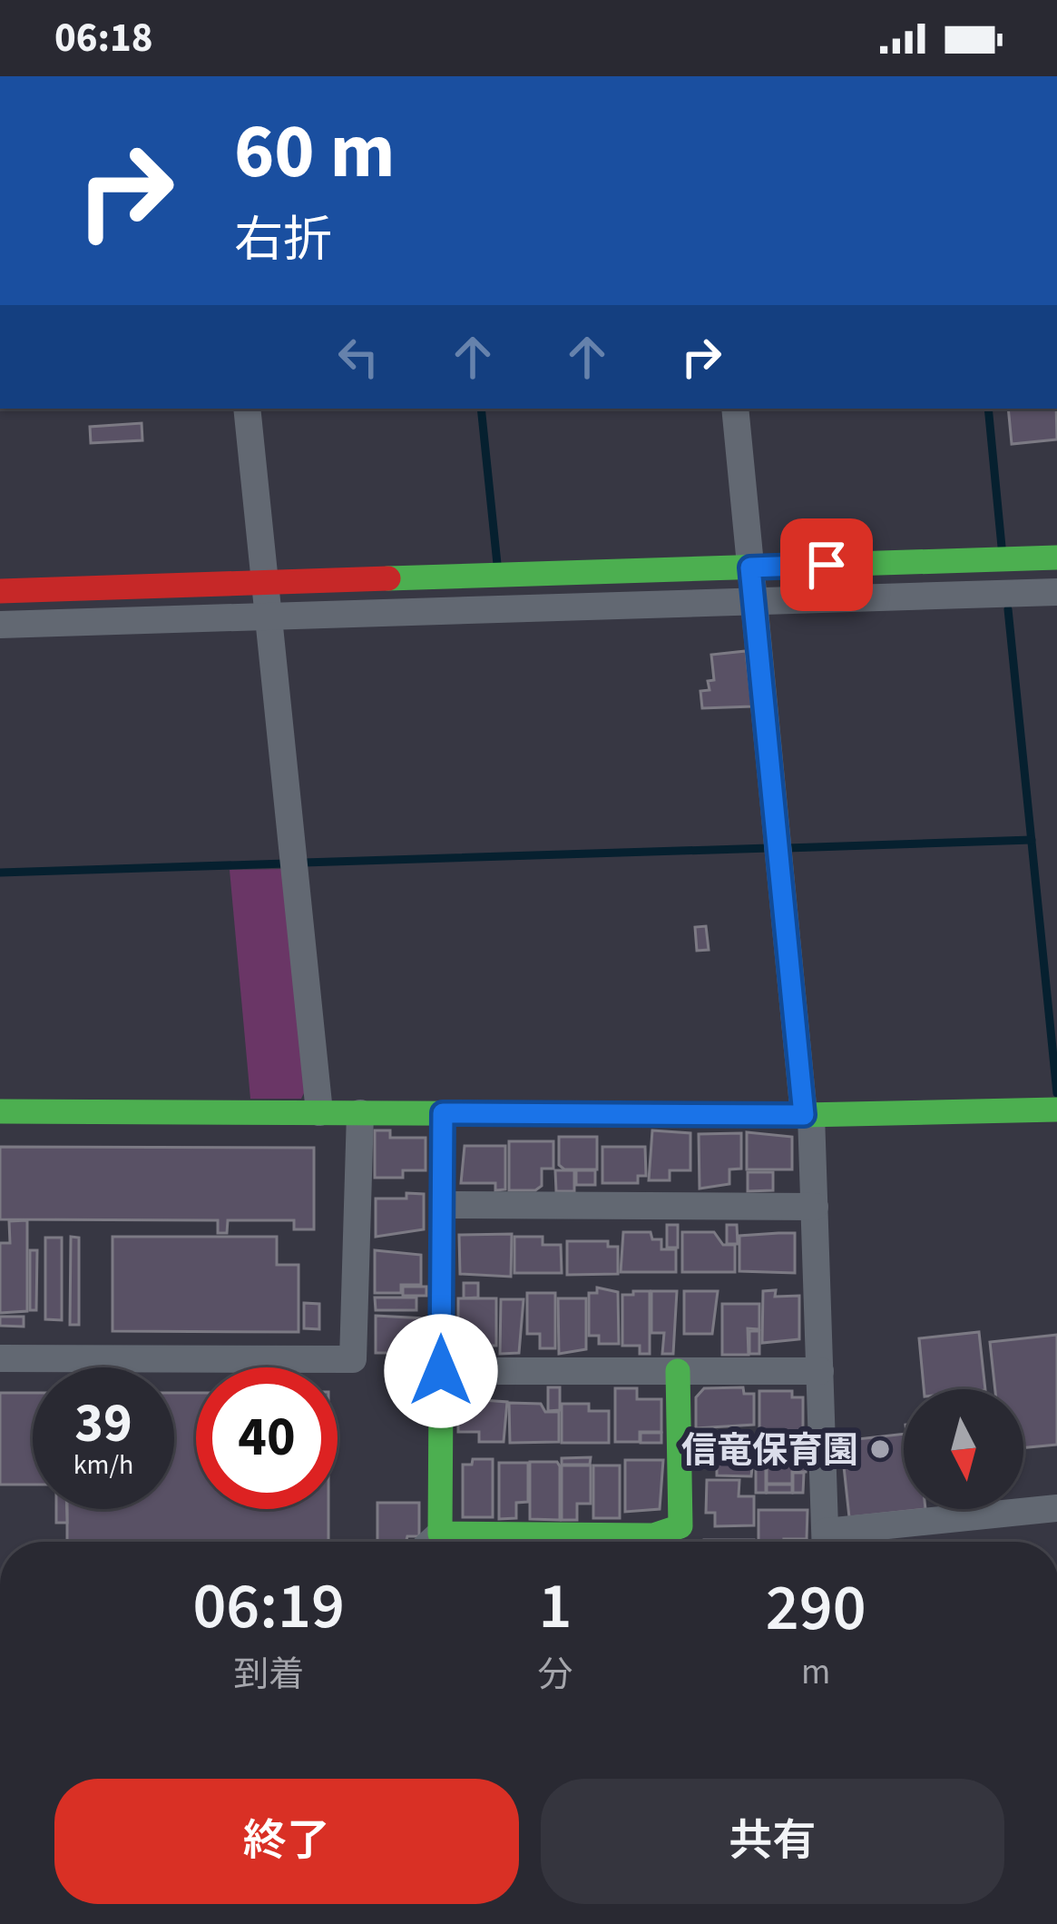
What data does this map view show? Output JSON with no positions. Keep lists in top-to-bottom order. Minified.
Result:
{"places":["信竜保育園"],"north":"bottom","page":{"status":"06:18","turn":["60 m","右折"],"speed":"39 km/h","limit":"40","eta":["06:19","到着","1","分","290","m"],"buttons":["終了","共有"]}}
